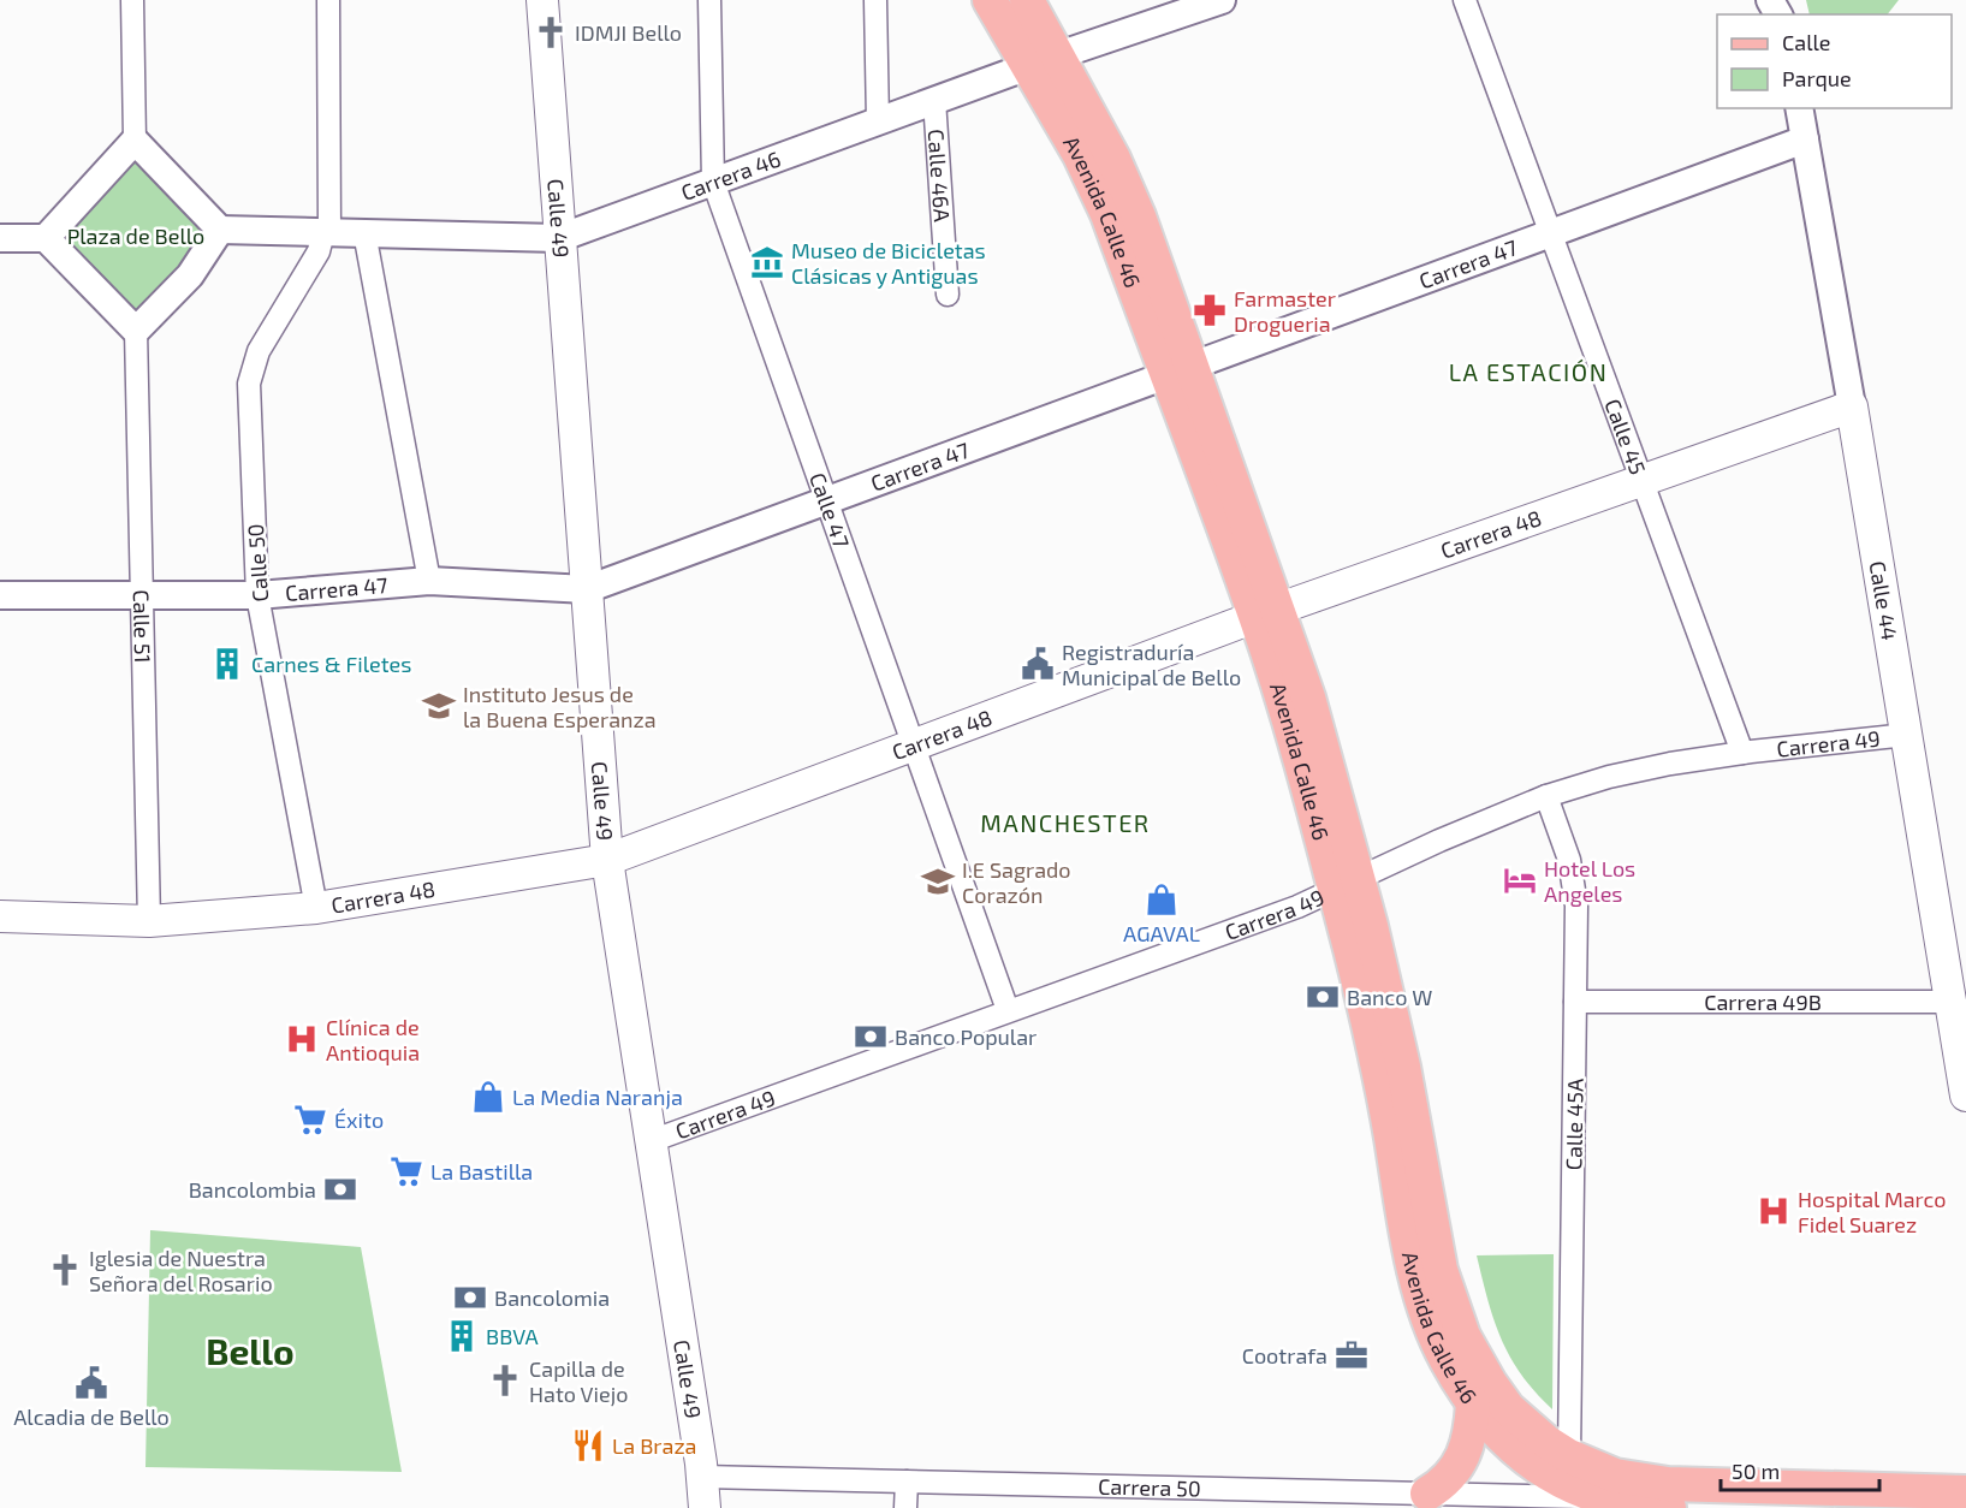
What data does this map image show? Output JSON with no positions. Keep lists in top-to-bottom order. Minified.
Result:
{"streets":{"main road":["Avenida Calle 46","Calle 49","Carrera 48","Calle 44"],"street":["Carrera 46","Calle 46A","Carrera 47","Calle 45","Calle 47","Calle 50","Calle 51","Carrera 49","Carrera 49B","Calle 45A","Carrera 50"]},"crossings":[["Carrera 46","Calle 46A"],["Carrera 46","Avenida Calle 46"],["Carrera 46","Calle 49"],["Carrera 46","Calle 47"],["Carrera 46","Calle 50"],["Avenida Calle 46","Carrera 47"],["Avenida Calle 46","Carrera 48"],["Avenida Calle 46","Carrera 49"],["Avenida Calle 46","Calle 45A"],["Avenida Calle 46","Carrera 50"],["Calle 49","Carrera 47"],["Calle 49","Carrera 48"],["Calle 49","Carrera 49"],["Calle 49","Carrera 50"],["Carrera 47","Calle 45"],["Carrera 47","Calle 47"],["Carrera 47","Calle 50"],["Carrera 47","Calle 44"],["Carrera 47","Calle 51"],["Calle 45","Carrera 48"],["Calle 45","Carrera 49"],["Calle 47","Carrera 48"],["Calle 47","Carrera 49"],["Carrera 48","Calle 50"],["Carrera 48","Calle 44"],["Carrera 48","Calle 51"],["Calle 44","Carrera 49"],["Calle 44","Carrera 49B"],["Carrera 49","Calle 45A"],["Carrera 49B","Calle 45A"]],"districts":["LA ESTACIÓN","MANCHESTER","Bello"],"parks":["Plaza de Bello"],"places":{"church":["IDMJI Bello","Iglesia de Nuestra Señora del Rosario","Capilla de Hato Viejo"],"museum":["Museo de Bicicletas Clásicas y Antiguas"],"pharmacy":["Farmaster Drogueria"],"building":["Carnes & Filetes","BBVA"],"public building":["Registraduría Municipal de Bello","Alcadia de Bello"],"school or university":["Instituto Jesus de la Buena Esperanza","I.E Sagrado Corazón"],"hotel":["Hotel Los Angeles"],"shop":["AGAVAL","La Media Naranja"],"bank":["Banco W","Banco Popular","Bancolombia","Bancolomia"],"hospital":["Clínica de Antioquia","Hospital Marco Fidel Suarez"],"supermarket":["Éxito","La Bastilla"],"office":["Cootrafa"],"restaurant":["La Braza"]},"legend":["Calle","Parque"],"scale_bar":"50 m"}
